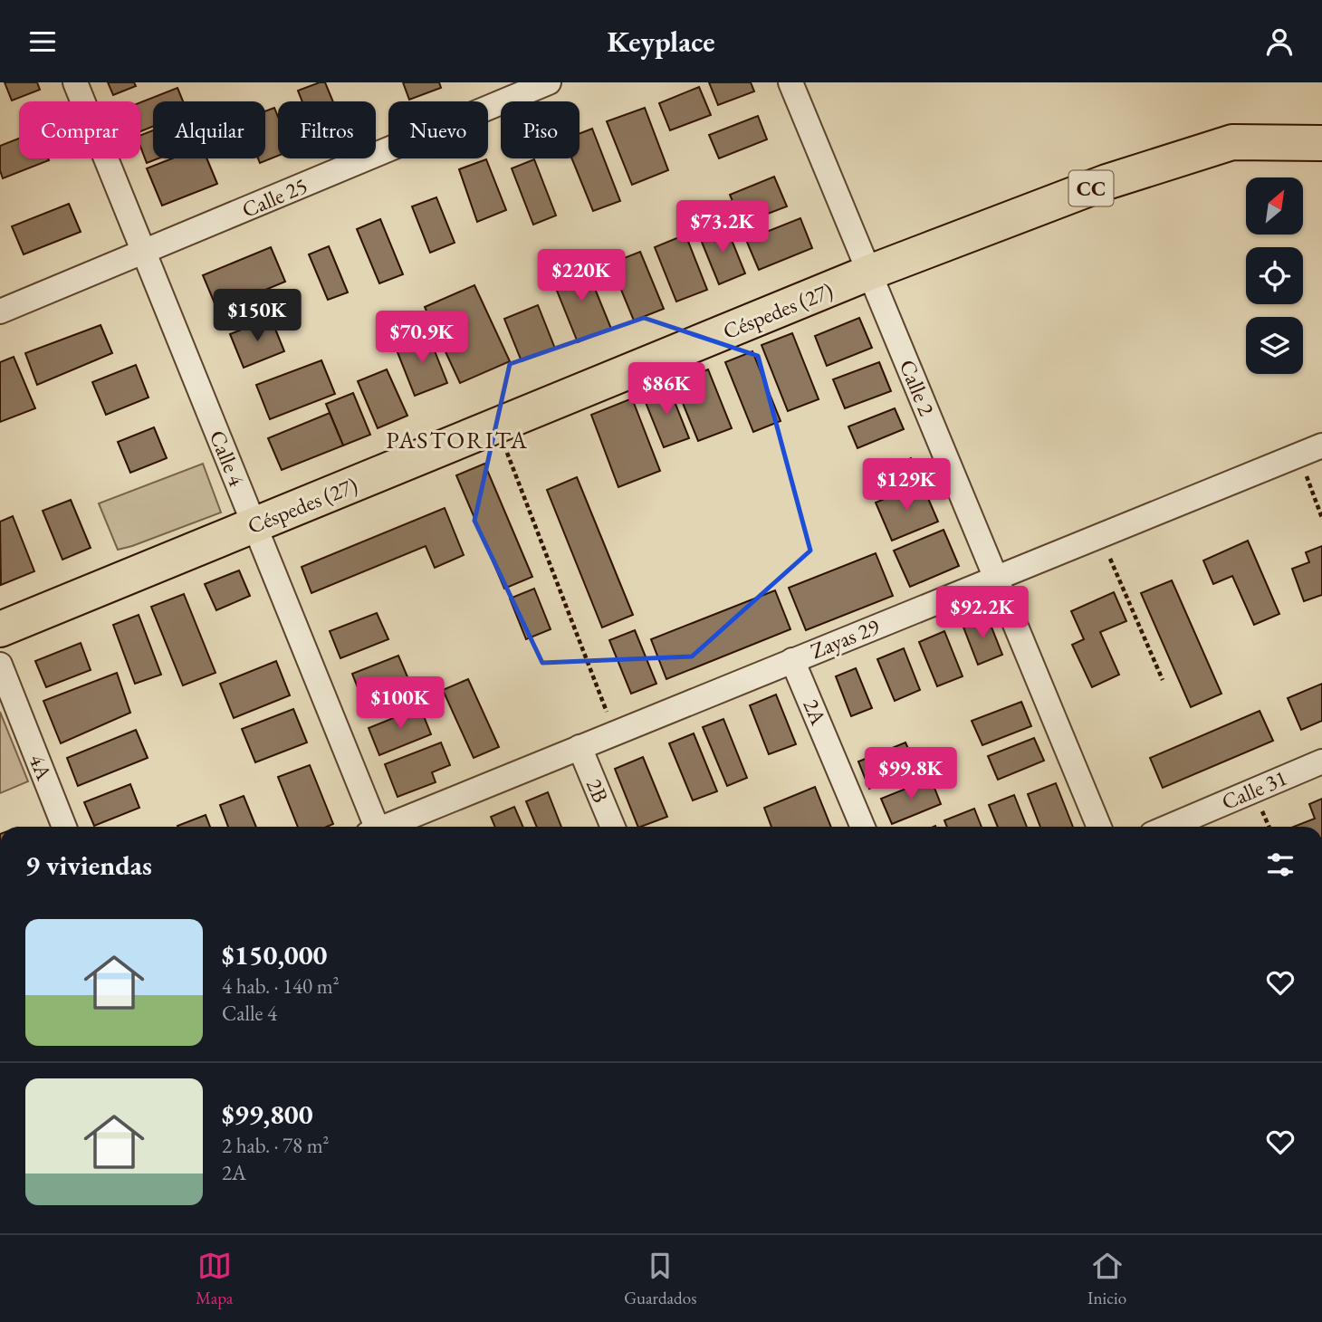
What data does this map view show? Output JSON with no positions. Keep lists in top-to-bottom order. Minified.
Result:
{"streets":{"main road":["CC","Céspedes (27)"],"street":["Calle 25","Calle 2","Calle 4","Zayas 29","2A","4A","Calle 31","2B"]},"crossings":[["Calle 25","Calle 4"],["Céspedes (27)","Calle 2"],["Céspedes (27)","Calle 4"],["Calle 2","Zayas 29"],["Zayas 29","2A"],["Zayas 29","2B"]],"districts":["PASTORITA"],"north":"top right","page":{"header":"Keyplace","chip":["Comprar","Alquilar","Filtros","Nuevo","Piso"],"price":["$73.2K","$220K","$150K","$70.9K","$86K","$129K","$92.2K","$100K","$99.8K"],"heading":"9 viviendas","list":[{"name":"$150,000","note":"4 hab. · 140 m² · Calle 4"},{"name":"$99,800","note":"2 hab. · 78 m² · 2A"}],"tabs":["Mapa","Guardados","Inicio"]}}
